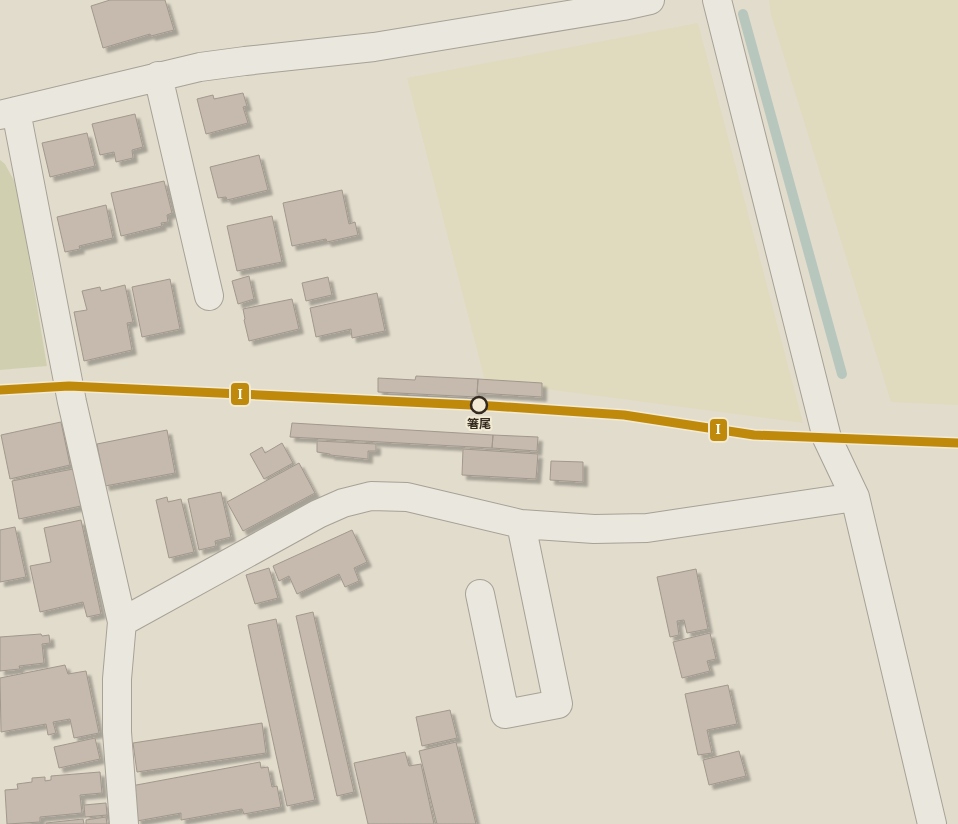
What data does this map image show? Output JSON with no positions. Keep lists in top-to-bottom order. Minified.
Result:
{"places":["箸尾"],"lines":["transit line I"]}
